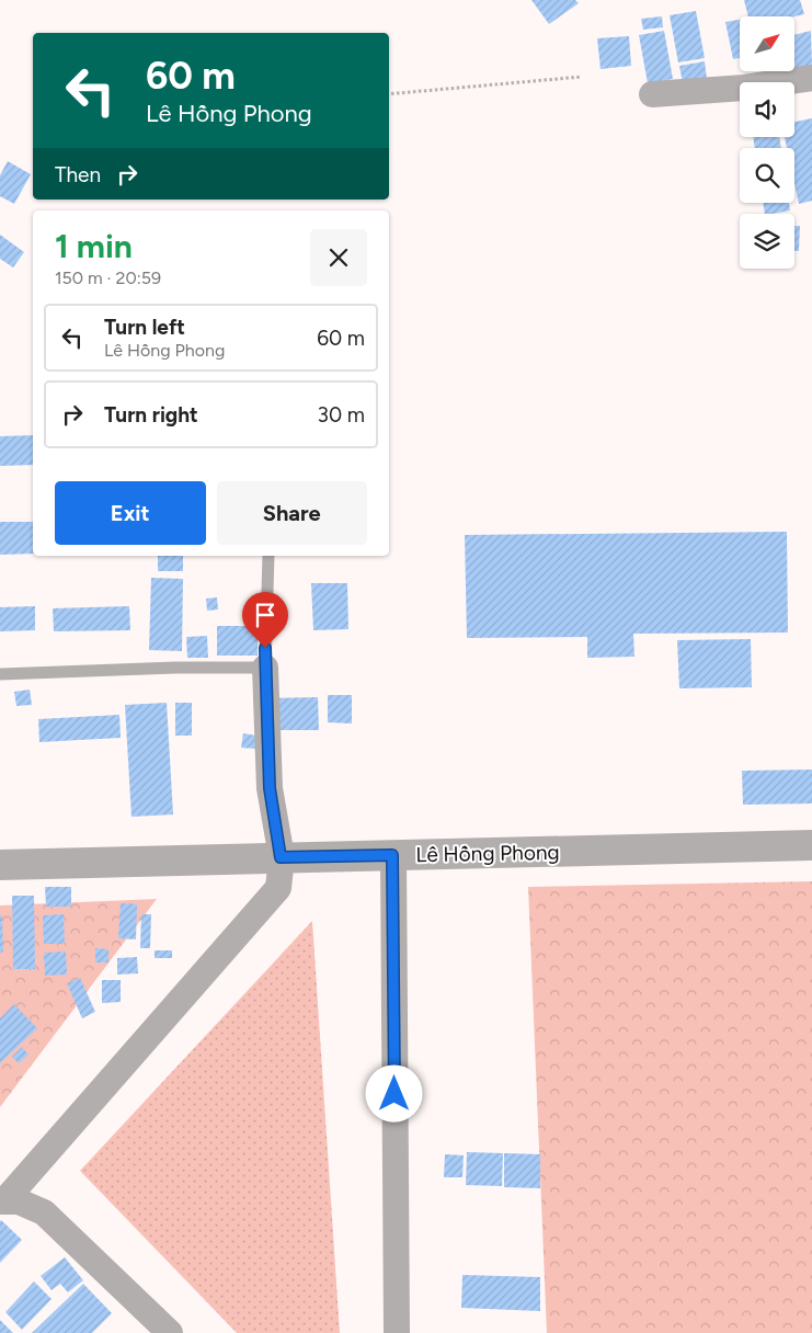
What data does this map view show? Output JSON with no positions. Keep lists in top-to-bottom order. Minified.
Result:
{"streets":{"street":["Lê Hồng Phong"]},"north":"top right","page":{"turn":["60 m","Lê Hồng Phong"],"then":"Then","heading":["1 min","150 m · 20:59"],"list":[{"name":"Turn left","note":"Lê Hồng Phong","value":"60 m"},{"name":"Turn right","value":"30 m"}],"buttons":["Exit","Share"]}}
